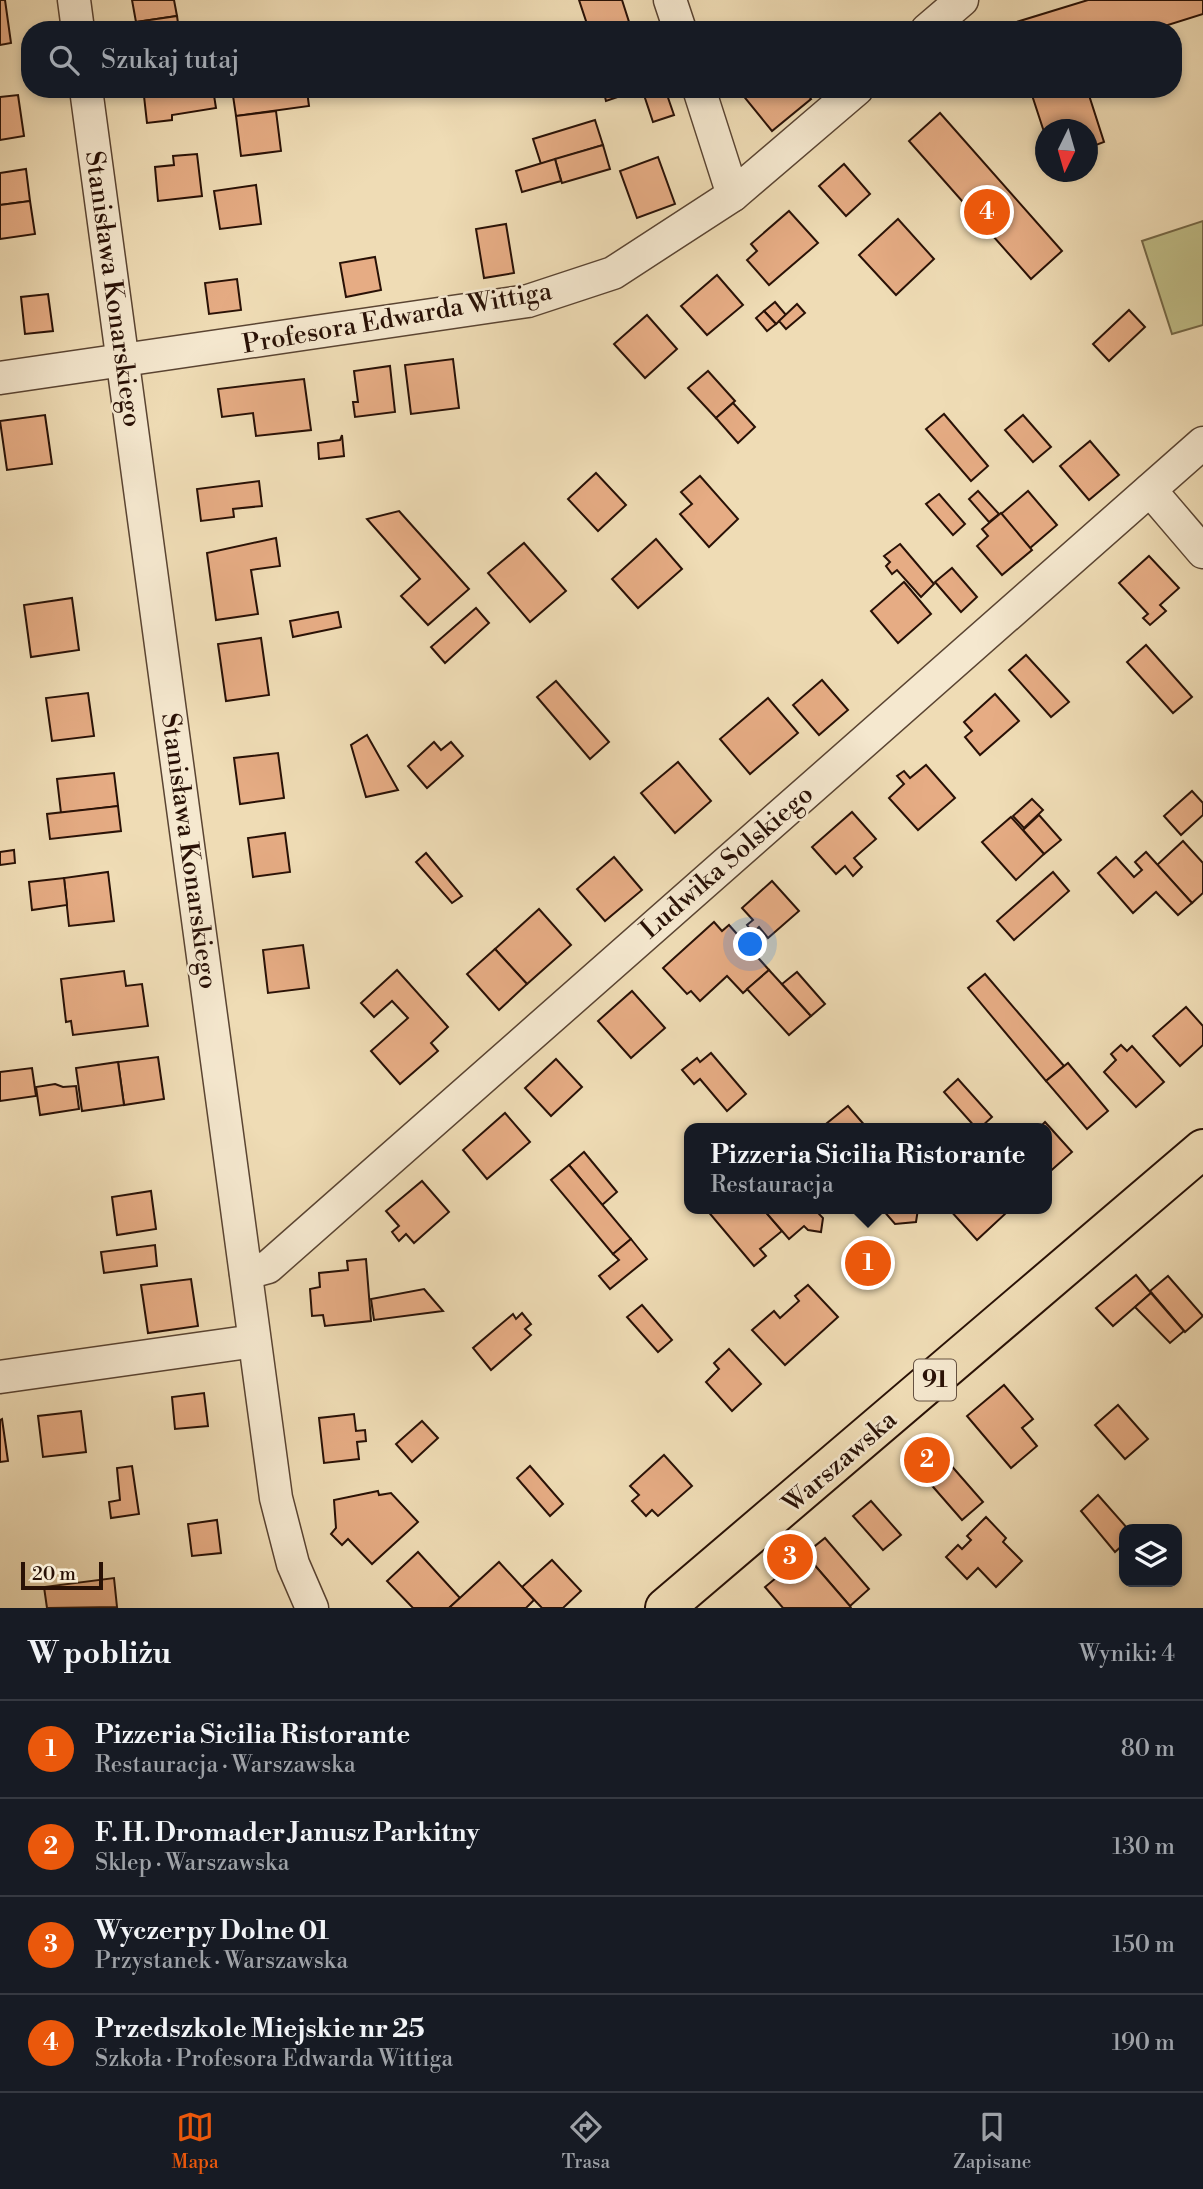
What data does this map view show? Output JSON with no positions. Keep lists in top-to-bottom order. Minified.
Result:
{"streets":{"main road":["91","Warszawska"],"street":["Stanisława Konarskiego","Profesora Edwarda Wittiga","Ludwika Solskiego"]},"crossings":[["Stanisława Konarskiego","Profesora Edwarda Wittiga"],["Stanisława Konarskiego","Ludwika Solskiego"]],"scale_bar":"20 m","north":"bottom","page":{"search":"Szukaj tutaj","pins":["4","1","2","3"],"popup":["Pizzeria Sicilia Ristorante","Restauracja"],"scale":"20 m","heading":["W pobliżu","Wyniki: 4"],"list":[{"mark":"1","name":"Pizzeria Sicilia Ristorante","note":"Restauracja · Warszawska","value":"80 m"},{"mark":"2","name":"F. H. Dromader Janusz Parkitny","note":"Sklep · Warszawska","value":"130 m"},{"mark":"3","name":"Wyczerpy Dolne 01","note":"Przystanek · Warszawska","value":"150 m"},{"mark":"4","name":"Przedszkole Miejskie nr 25","note":"Szkoła · Profesora Edwarda Wittiga","value":"190 m"}],"nav":["Mapa","Trasa","Zapisane"]}}
